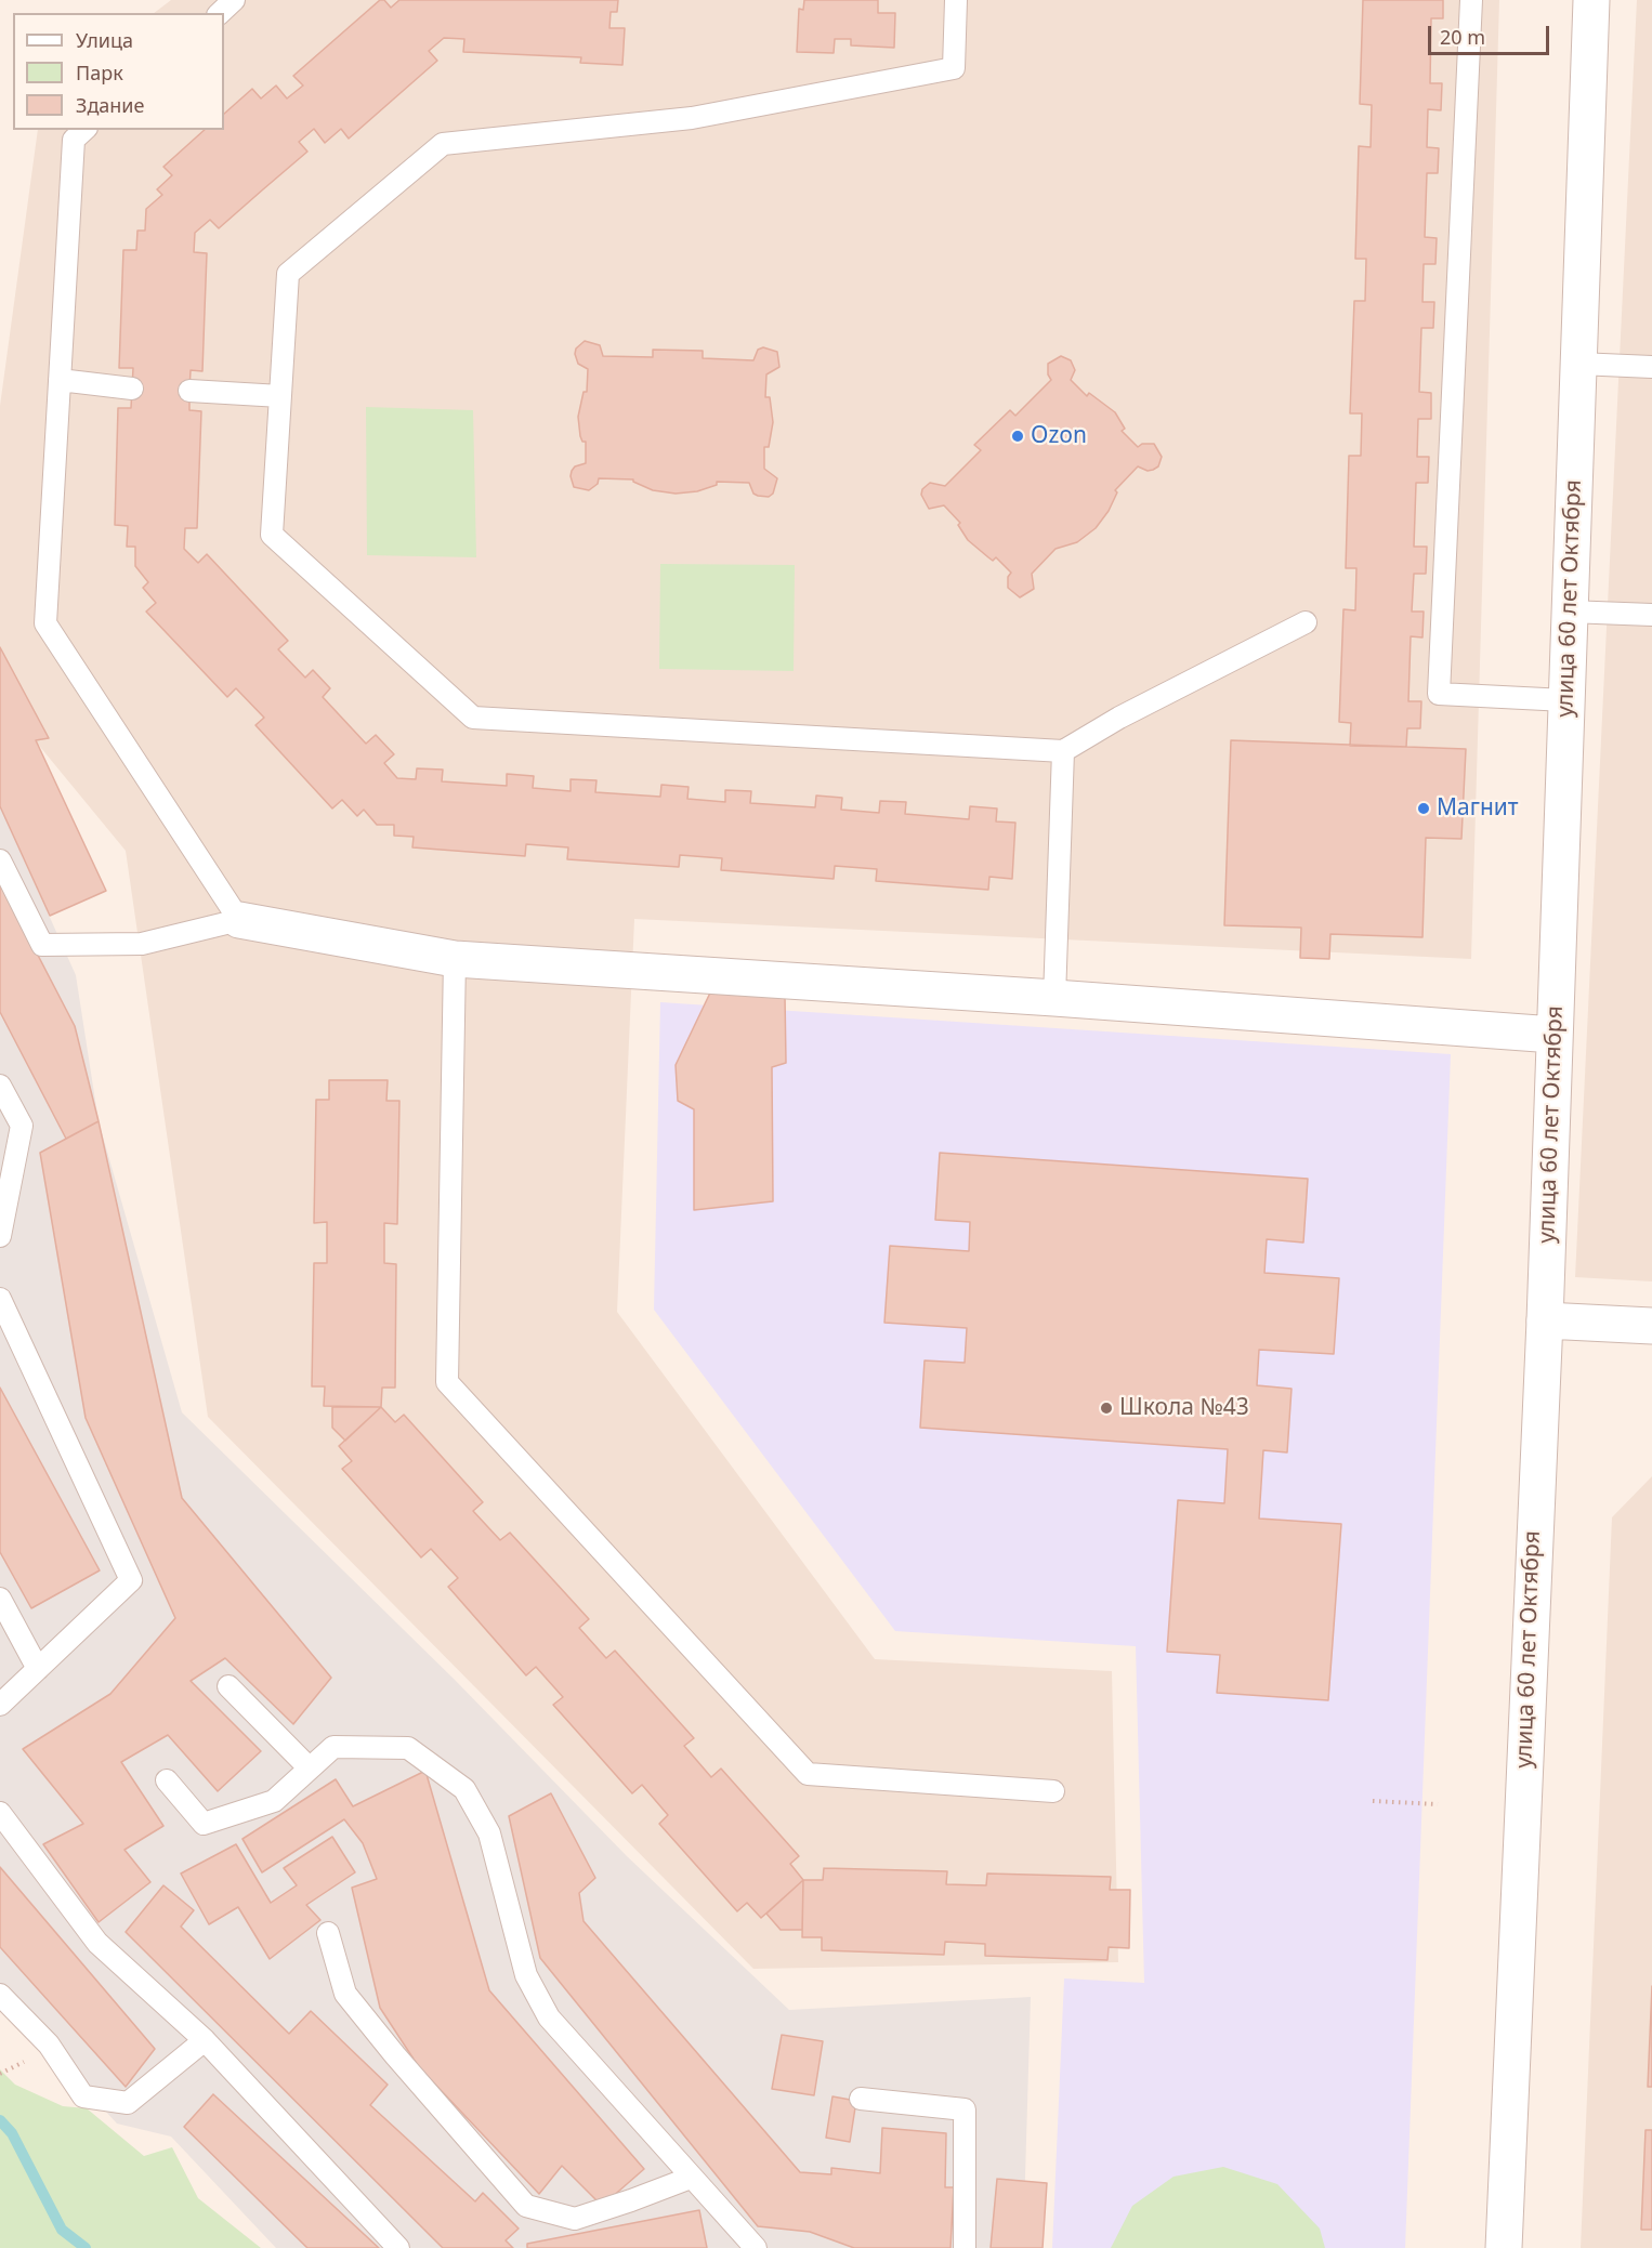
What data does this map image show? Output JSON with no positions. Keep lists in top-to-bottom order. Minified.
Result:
{"streets":{"street":["улица 60 лет Октября"]},"places":["Ozon","Магнит","Школа №43"],"legend":["Улица","Парк","Здание"],"scale_bar":"20 m"}
